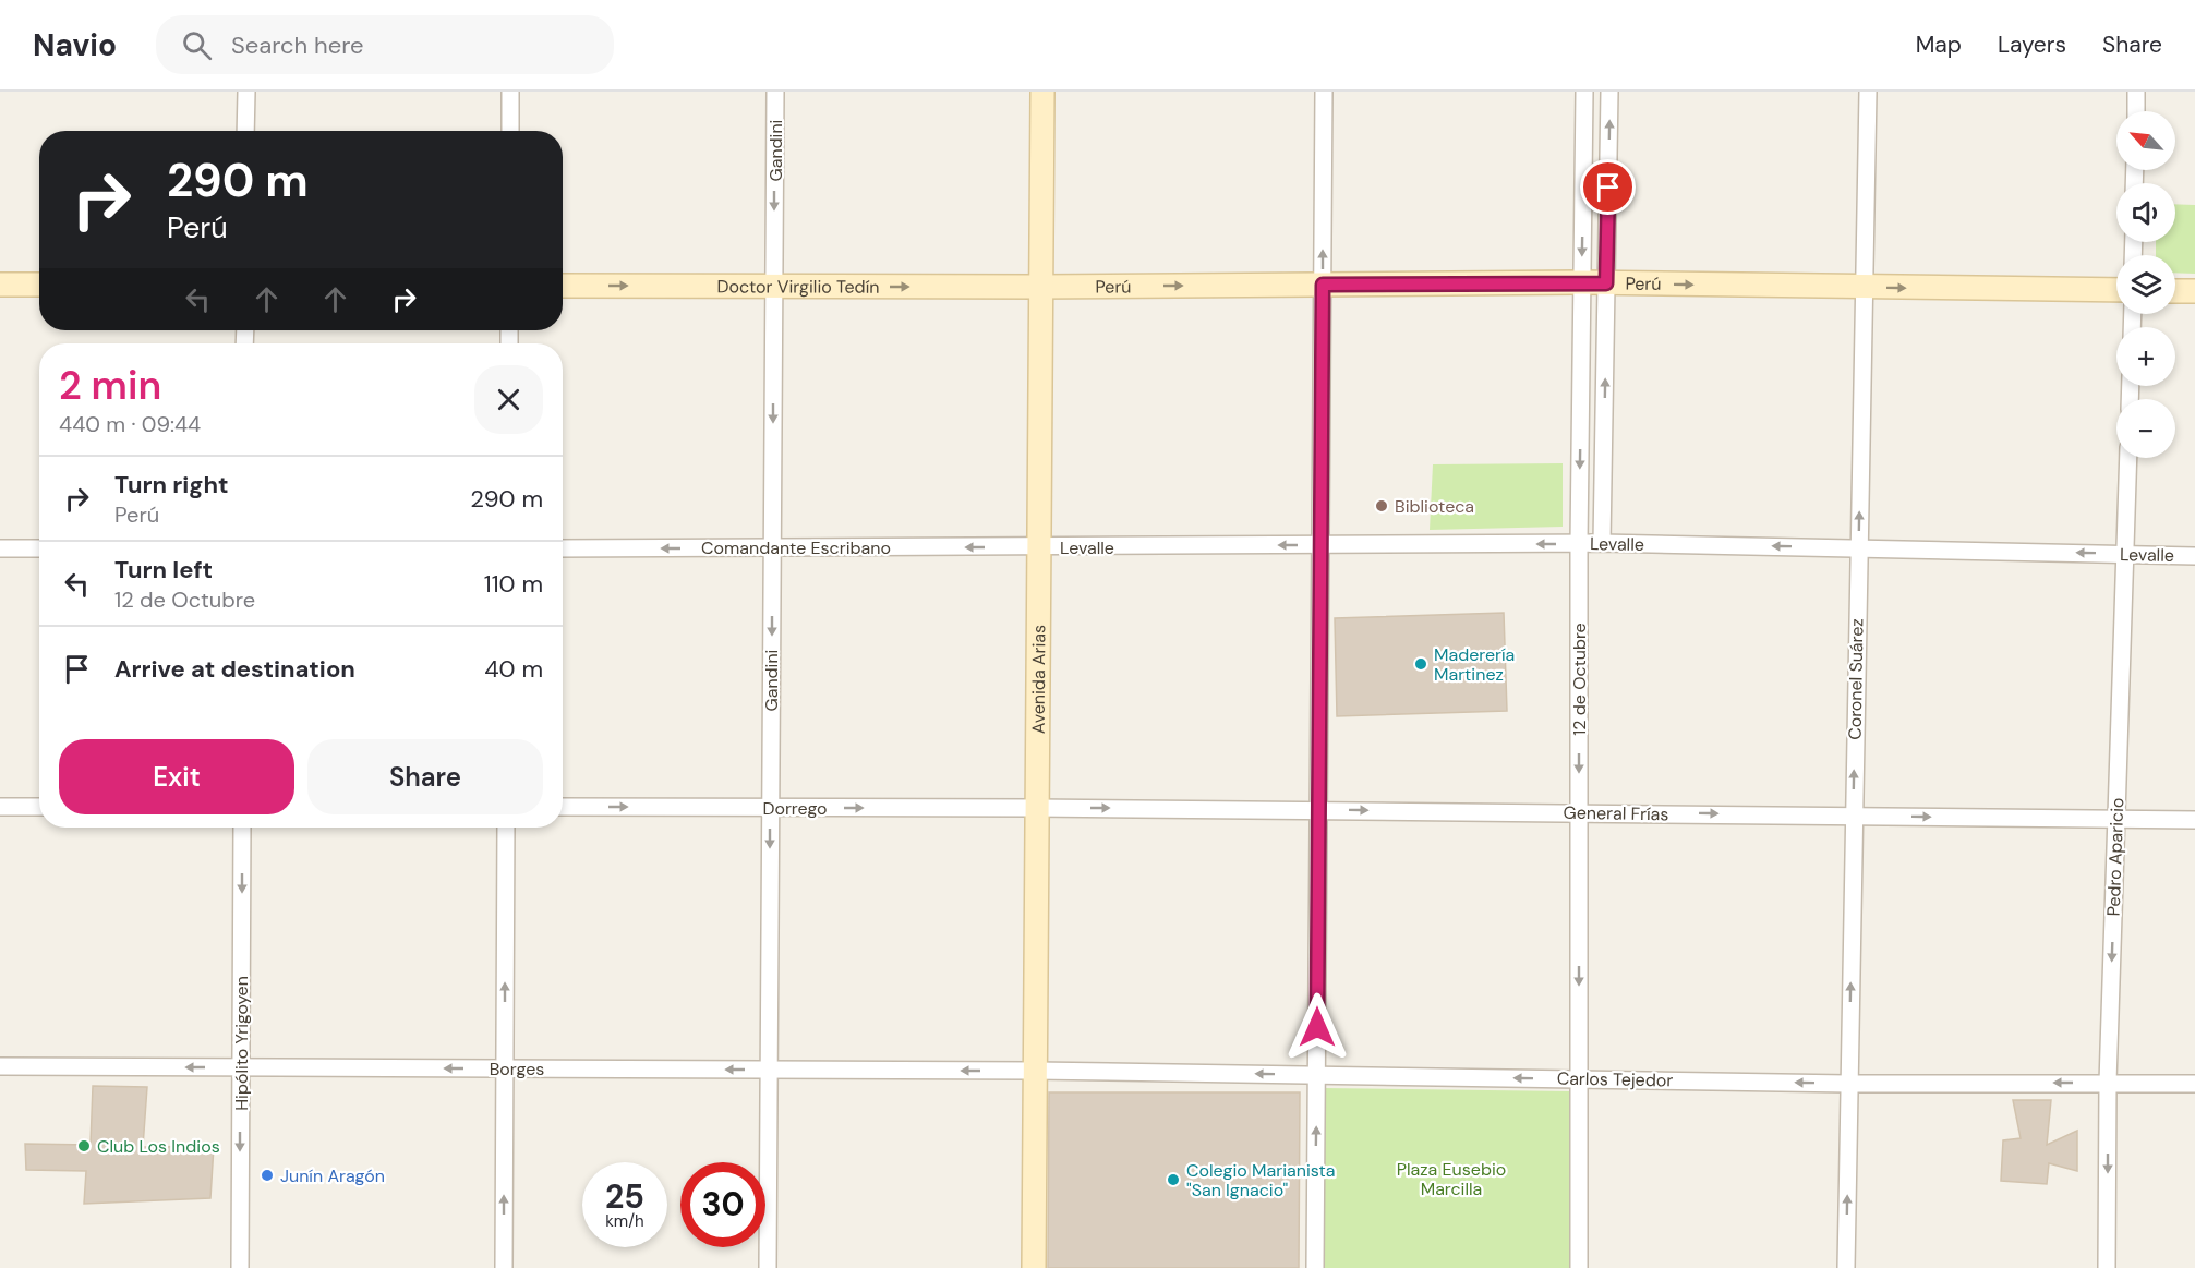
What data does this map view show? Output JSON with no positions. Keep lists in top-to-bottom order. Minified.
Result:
{"streets":{"main road":["Perú","Doctor Virgilio Tedín","Avenida Arias"],"street":["Gandini","Levalle","Comandante Escribano","12 de Octubre","Coronel Suárez","Dorrego","General Frías","Pedro Aparicio","Hipólito Yrigoyen","Borges","Carlos Tejedor"]},"crossings":[["Gandini","Doctor Virgilio Tedín"],["Gandini","Comandante Escribano"],["Gandini","Dorrego"],["Gandini","Borges"],["Perú","Doctor Virgilio Tedín"],["Perú","Avenida Arias"],["Perú","12 de Octubre"],["Perú","Coronel Suárez"],["Doctor Virgilio Tedín","Avenida Arias"],["Levalle","Comandante Escribano"],["Levalle","Avenida Arias"],["Levalle","12 de Octubre"],["Levalle","Coronel Suárez"],["Levalle","Pedro Aparicio"],["Comandante Escribano","Avenida Arias"],["Avenida Arias","Dorrego"],["Avenida Arias","General Frías"],["Avenida Arias","Borges"],["Avenida Arias","Carlos Tejedor"],["12 de Octubre","General Frías"],["12 de Octubre","Carlos Tejedor"],["Coronel Suárez","General Frías"],["Coronel Suárez","Carlos Tejedor"],["Dorrego","General Frías"],["General Frías","Pedro Aparicio"],["Pedro Aparicio","Carlos Tejedor"],["Hipólito Yrigoyen","Borges"],["Borges","Carlos Tejedor"]],"one_way":["Gandini","Perú","Doctor Virgilio Tedín","Levalle","Comandante Escribano","Coronel Suárez","Dorrego","General Frías","Pedro Aparicio","Hipólito Yrigoyen","Borges","Carlos Tejedor"],"parks":["Plaza Eusebio Marcilla"],"places":["Biblioteca","Maderería Martinez","Club Los Indios","Junín Aragón","Colegio Marianista \"San Ignacio\""],"north":"top left","page":{"header":"Navio","search":"Search here","nav":["Map","Layers","Share"],"map_buttons":["+","−"],"turn":["290 m","Perú"],"heading":["2 min","440 m · 09:44"],"list":[{"name":"Turn right","note":"Perú","value":"290 m"},{"name":"Turn left","note":"12 de Octubre","value":"110 m"},{"name":"Arrive at destination","value":"40 m"}],"buttons":["Exit","Share"],"speed":"25 km/h","limit":"30"}}
